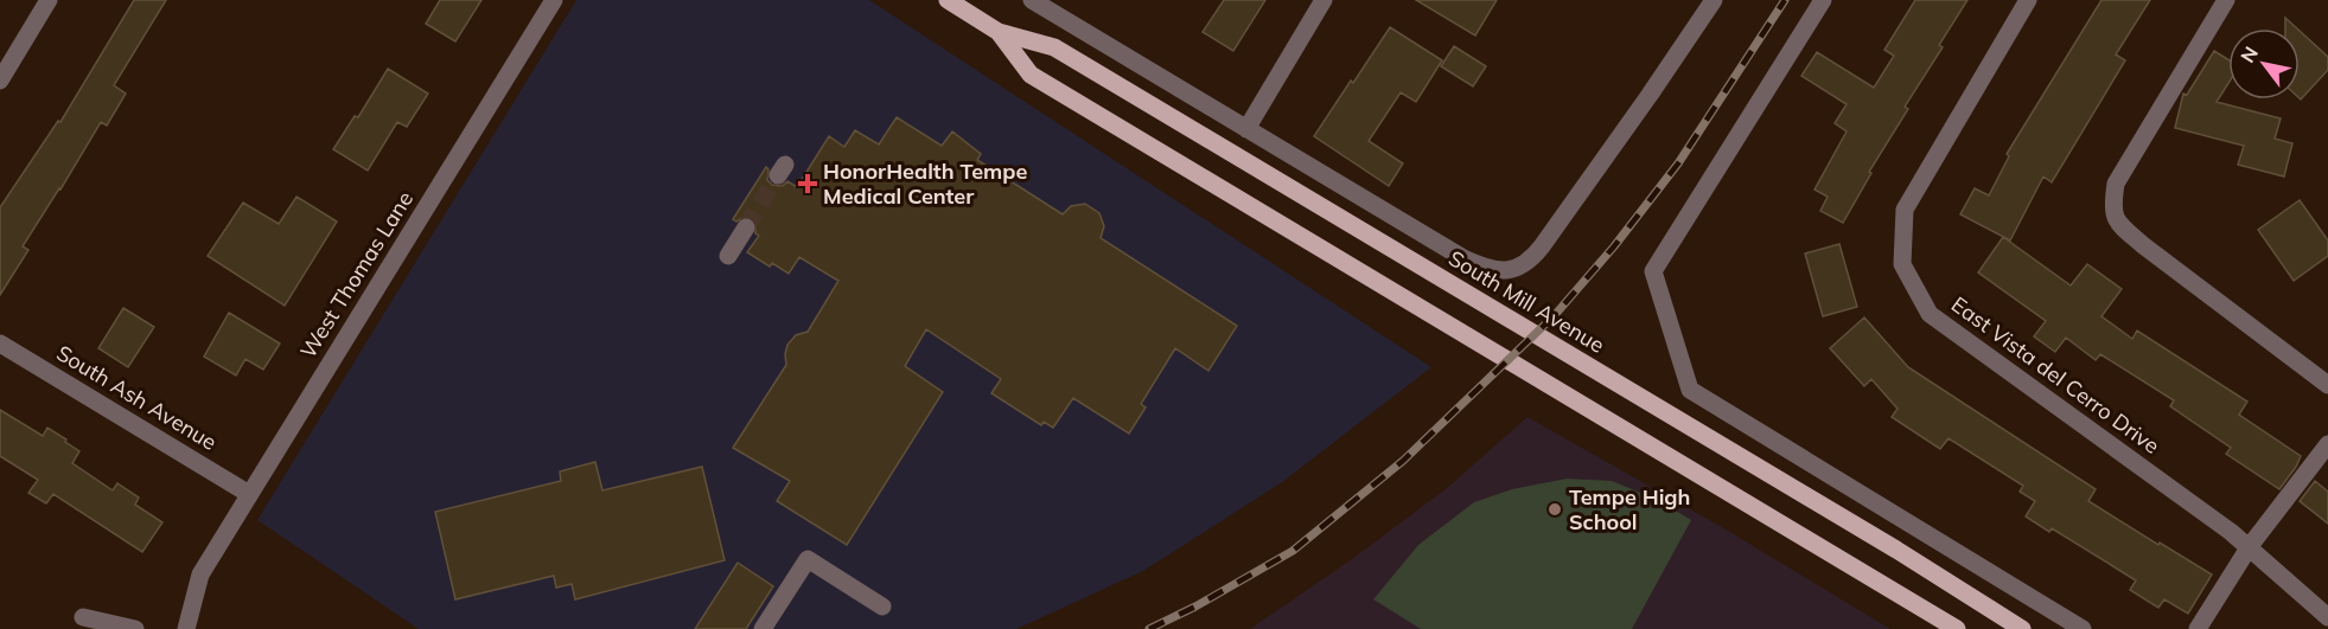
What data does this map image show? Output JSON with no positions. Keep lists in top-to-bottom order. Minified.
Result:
{"streets":{"main road":["South Mill Avenue"],"street":["West Thomas Lane","East Vista del Cerro Drive","South Ash Avenue"]},"crossings":[["West Thomas Lane","South Ash Avenue"]],"places":{"health":["HonorHealth Tempe Medical Center"],"other":["Tempe High School"]},"north":"top left"}
